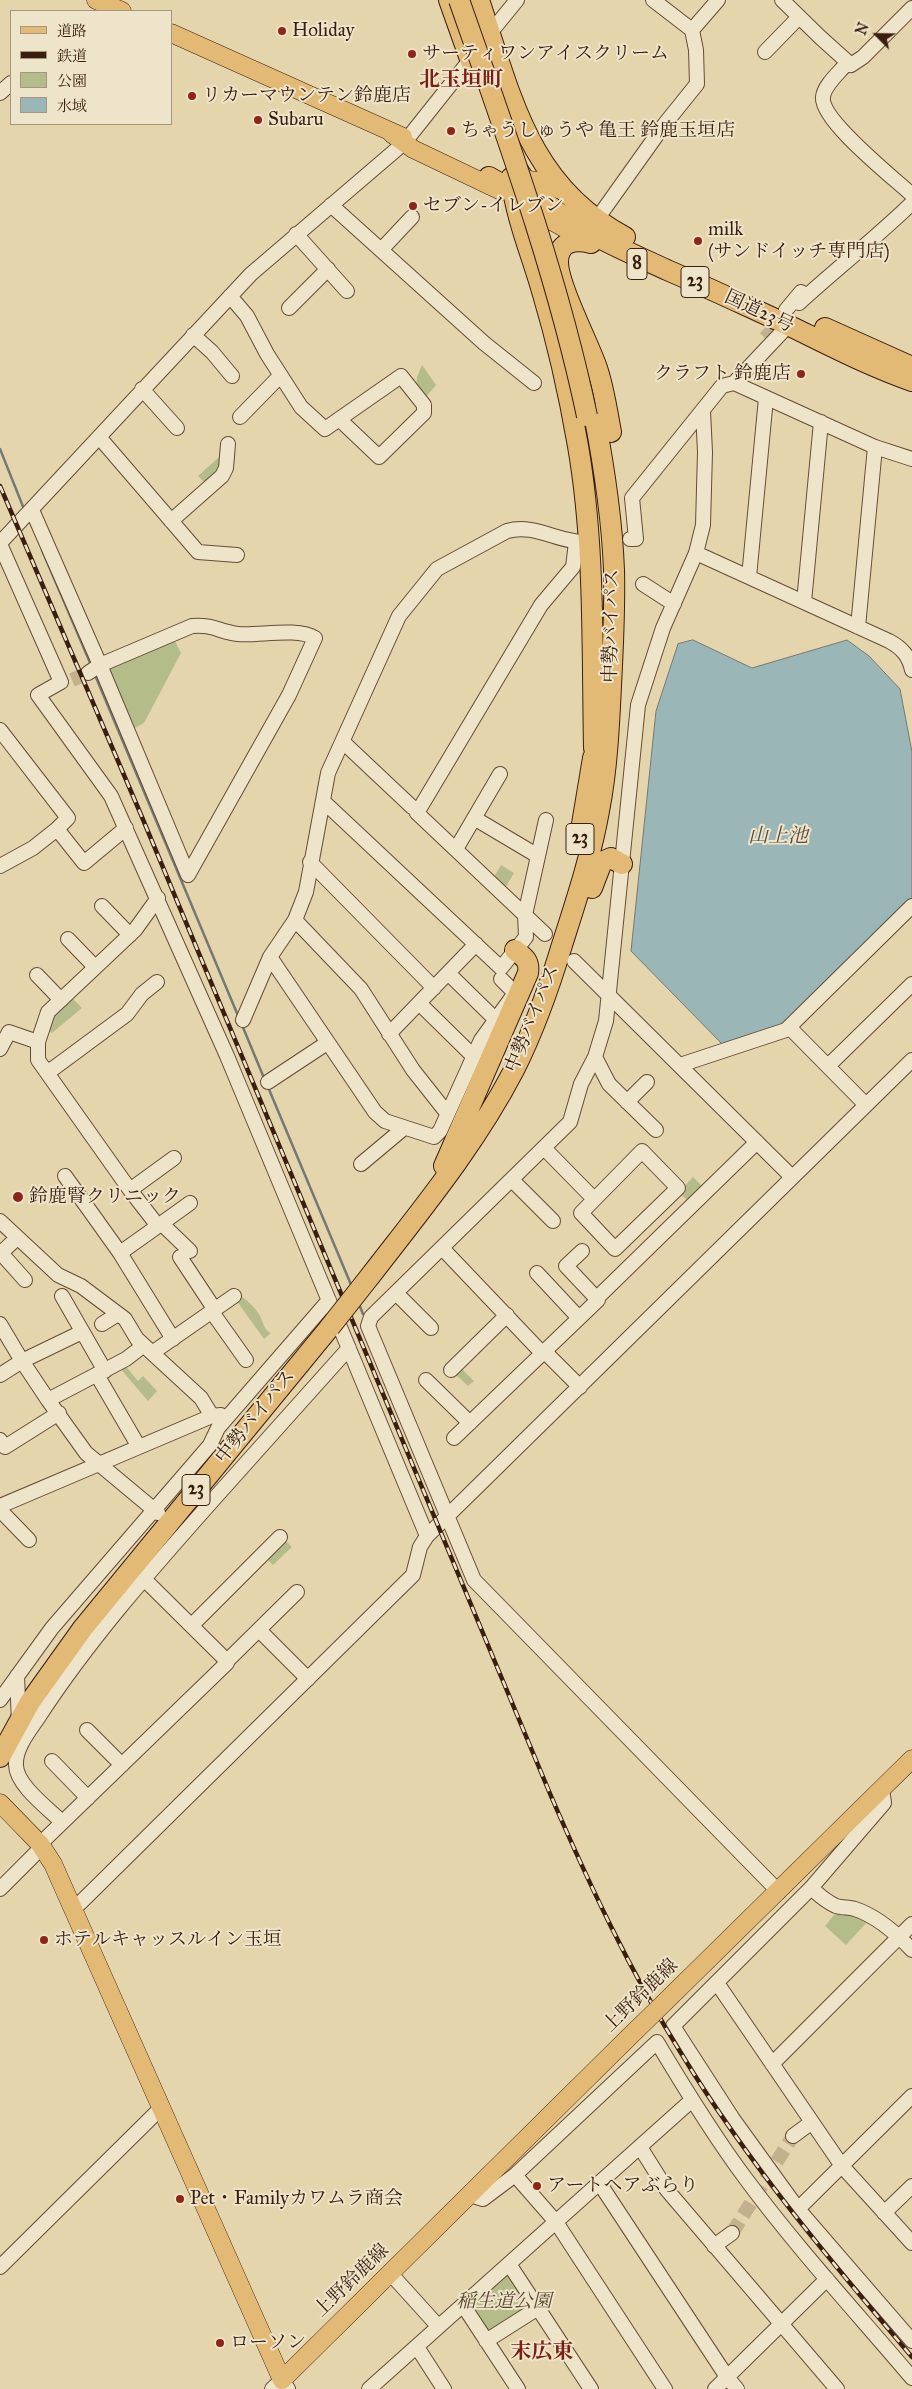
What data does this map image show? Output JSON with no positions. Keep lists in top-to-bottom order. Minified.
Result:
{"streets":{"highway":["23","国道23号","中勢バイパス"],"main road":["8","上野鈴鹿線"]},"crossings":[["8","国道23号"]],"districts":["北玉垣町","末広東"],"water":["山上池"],"parks":["稲生道公園"],"places":["Holiday","サーティワンアイスクリーム","リカーマウンテン鈴鹿店","Subaru","ちゃうしゅうや 亀王 鈴鹿玉垣店","セブン-イレブン","milk (サンドイッチ専門店)","クラフト 鈴鹿店","鈴鹿腎クリニック","ホテルキャッスルイン玉垣","アートヘアぶらり","Pet・Familyカワムラ商会","ローソン"],"legend":["道路","鉄道","公園","水域"],"north":"top left"}
